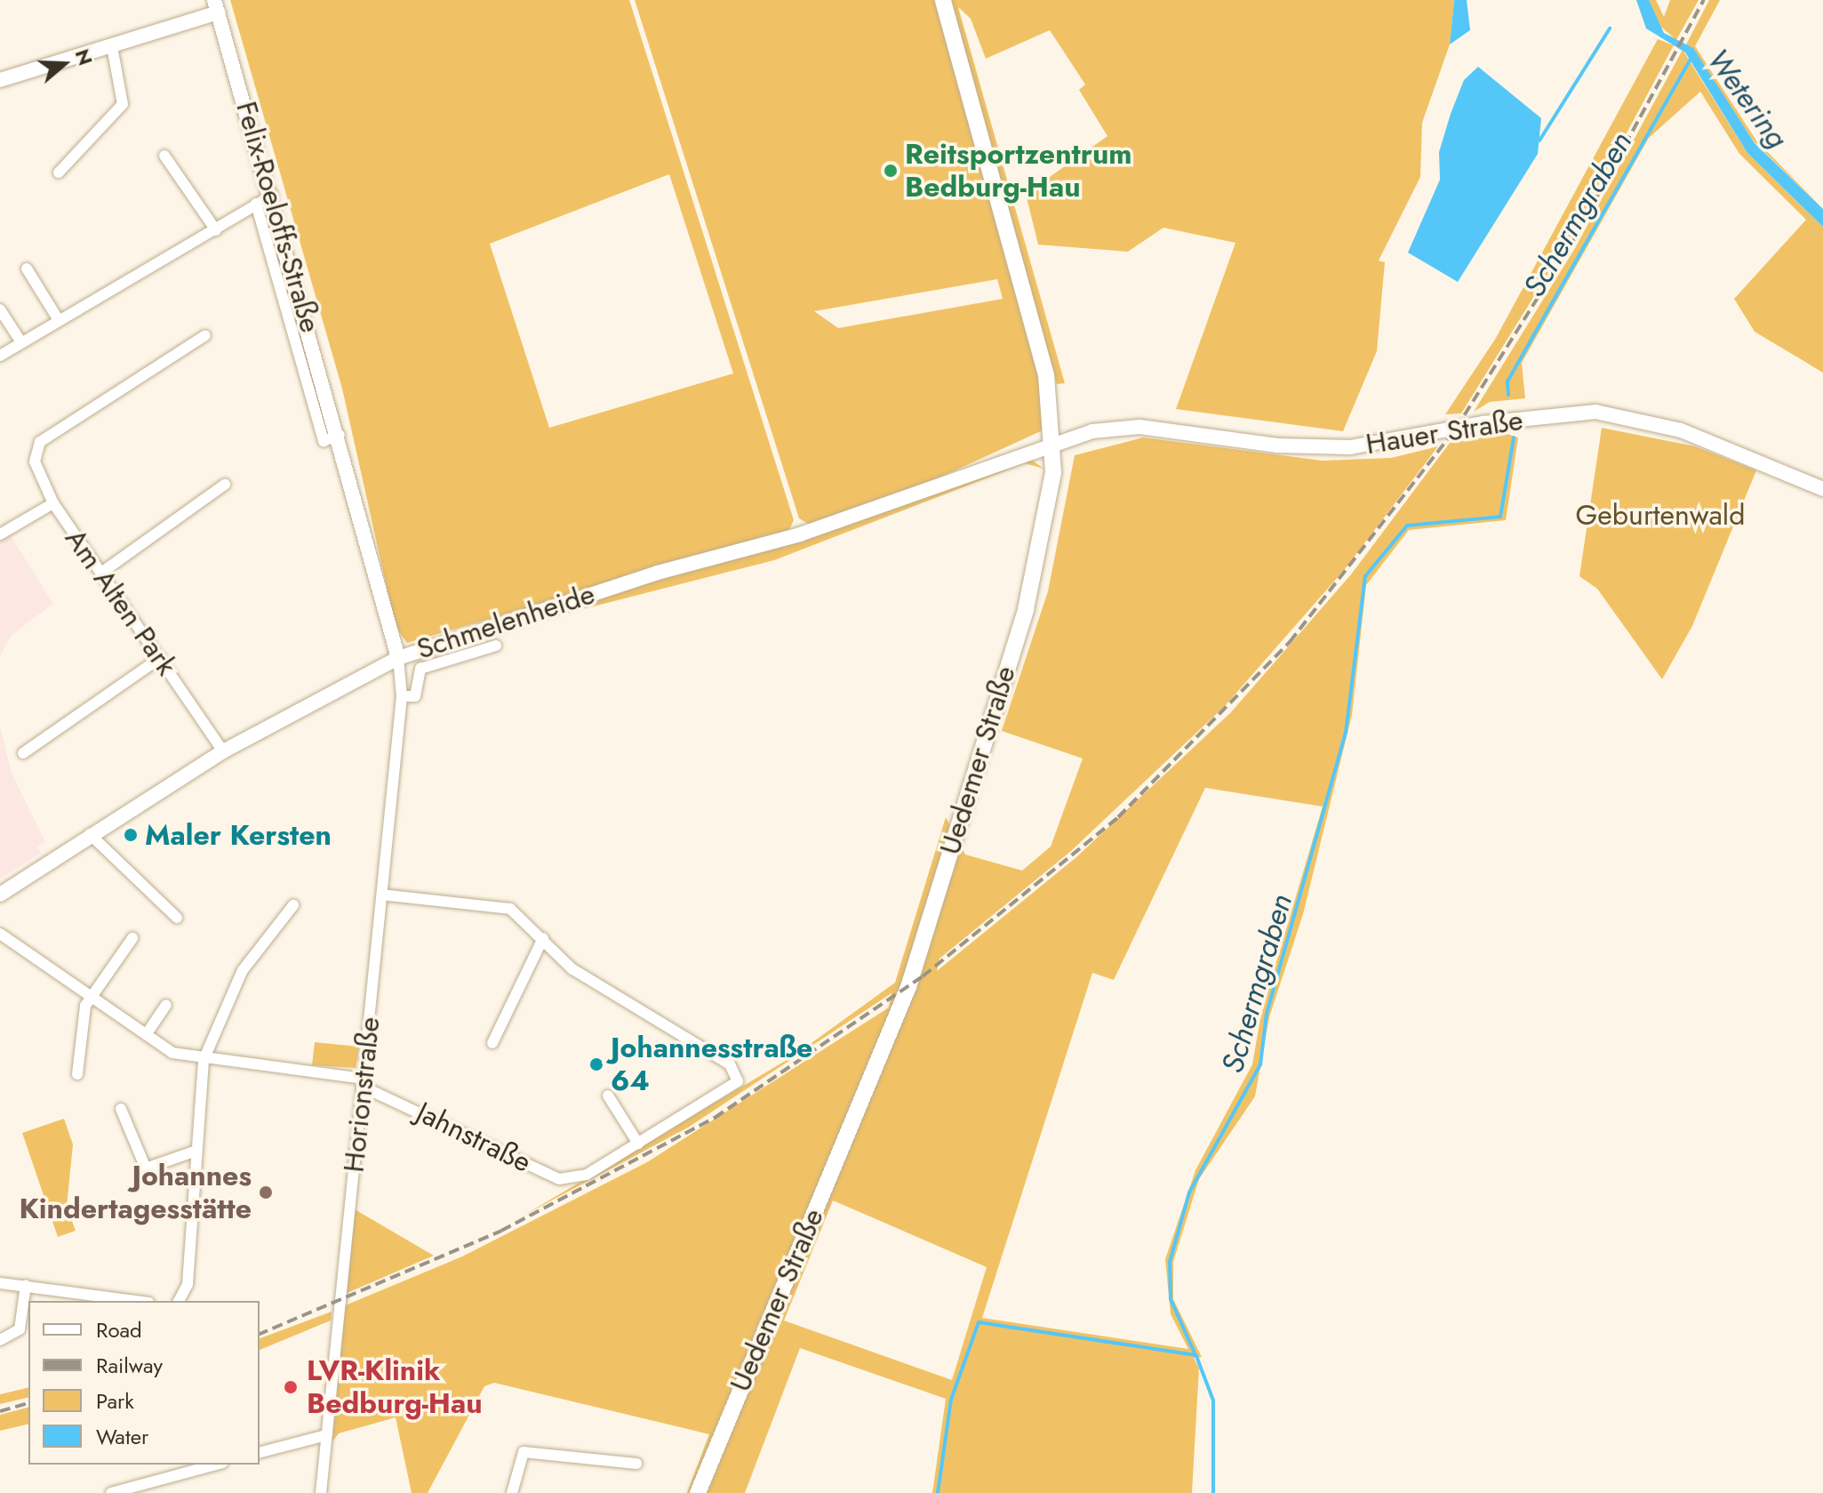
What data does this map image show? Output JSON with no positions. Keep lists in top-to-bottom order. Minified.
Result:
{"streets":{"main road":["Uedemer Straße"],"street":["Felix-Roeloffs-Straße","Hauer Straße","Am Alten Park","Schmelenheide","Horionstraße","Jahnstraße"]},"crossings":[["Felix-Roeloffs-Straße","Schmelenheide"],["Felix-Roeloffs-Straße","Horionstraße"],["Hauer Straße","Schmelenheide"],["Hauer Straße","Uedemer Straße"],["Am Alten Park","Schmelenheide"],["Schmelenheide","Uedemer Straße"],["Schmelenheide","Horionstraße"],["Horionstraße","Jahnstraße"]],"water":["Wetering","Schermgraben"],"parks":["Geburtenwald"],"places":["Reitsportzentrum Bedburg-Hau","Maler Kersten","Johannesstraße 64","Johannes Kindertagesstätte","LVR-Klinik Bedburg-Hau"],"legend":["Road","Railway","Park","Water"],"north":"right"}
